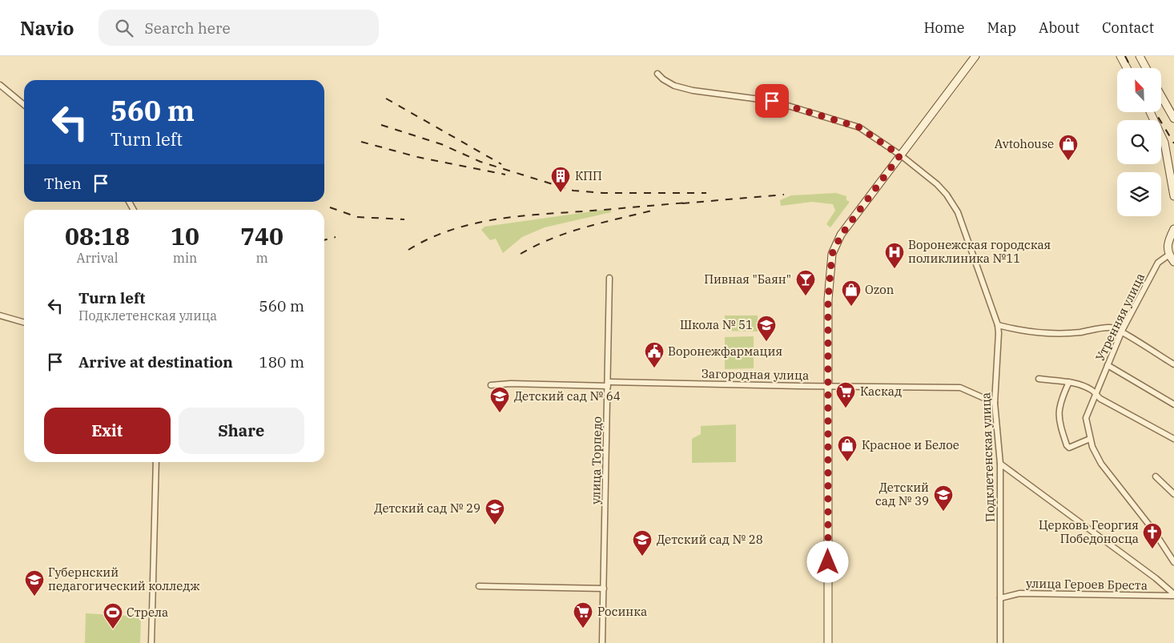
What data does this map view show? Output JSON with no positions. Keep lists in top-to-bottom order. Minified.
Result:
{"streets":{"street":["Утренняя улица","Загородная улица","Подклетенская улица","улица Торпедо","улица Героев Бреста"]},"crossings":[["Загородная улица","Подклетенская улица"],["Загородная улица","улица Торпедо"],["Подклетенская улица","улица Героев Бреста"]],"places":{"shop":["Avtohouse","Ozon","Красное и Белое"],"building":["КПП"],"hospital":["Воронежская городская поликлиника №11"],"bar":["Пивная \"Баян\""],"school or university":["Школа № 51","Детский сад № 64","Детский сад № 39","Детский сад № 29","Детский сад № 28","Губернский педагогический колледж"],"public building":["Воронежфармация"],"supermarket":["Каскад","Росинка"],"church":["Церковь Георгия Победоносца"],"sports":["Стрела"]},"north":"top left","page":{"header":"Navio","search":"Search here","nav":["Home","Map","About","Contact"],"turn":["560 m","Turn left"],"then":"Then","eta":["08:18","Arrival","10","min","740","m"],"list":[{"name":"Turn left","note":"Подклетенская улица","value":"560 m"},{"name":"Arrive at destination","value":"180 m"}],"buttons":["Exit","Share"]}}
